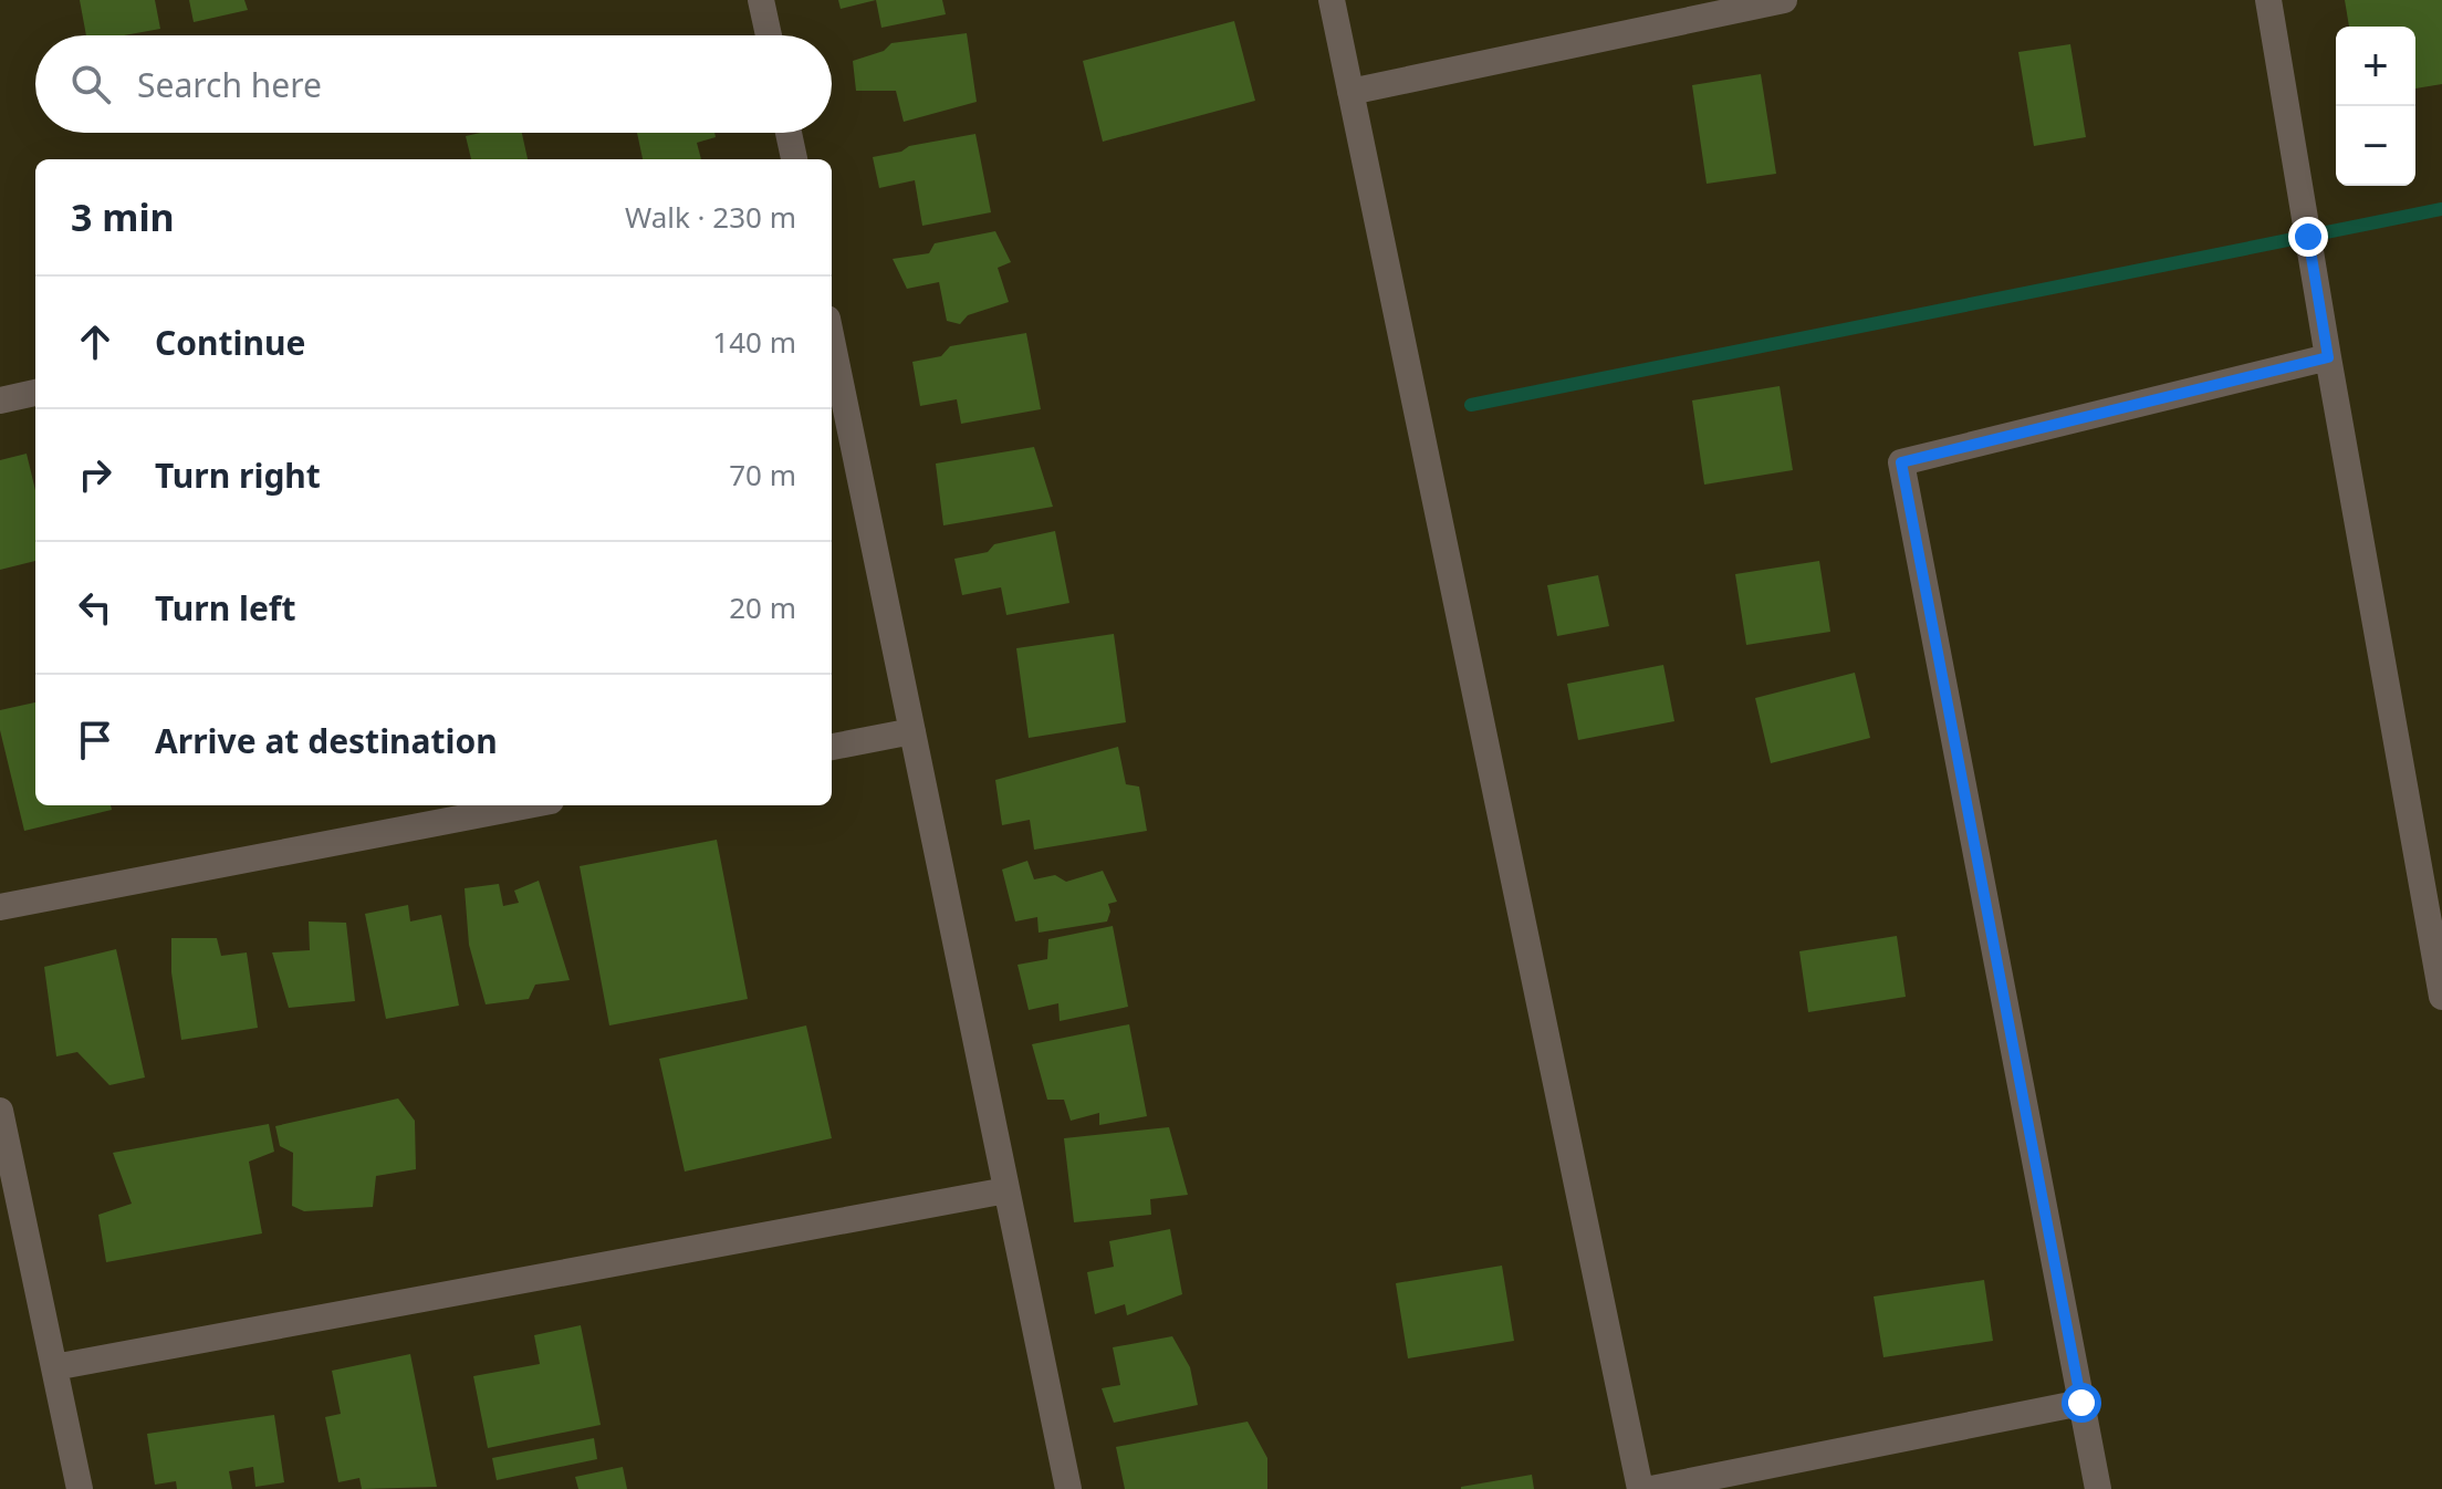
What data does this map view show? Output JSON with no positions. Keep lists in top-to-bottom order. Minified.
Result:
{"page":{"map_buttons":["+","−"],"search":"Search here","heading":["3 min","Walk · 230 m"],"list":[["Continue","140 m"],["Turn right","70 m"],["Turn left","20 m"],"Arrive at destination"]}}
